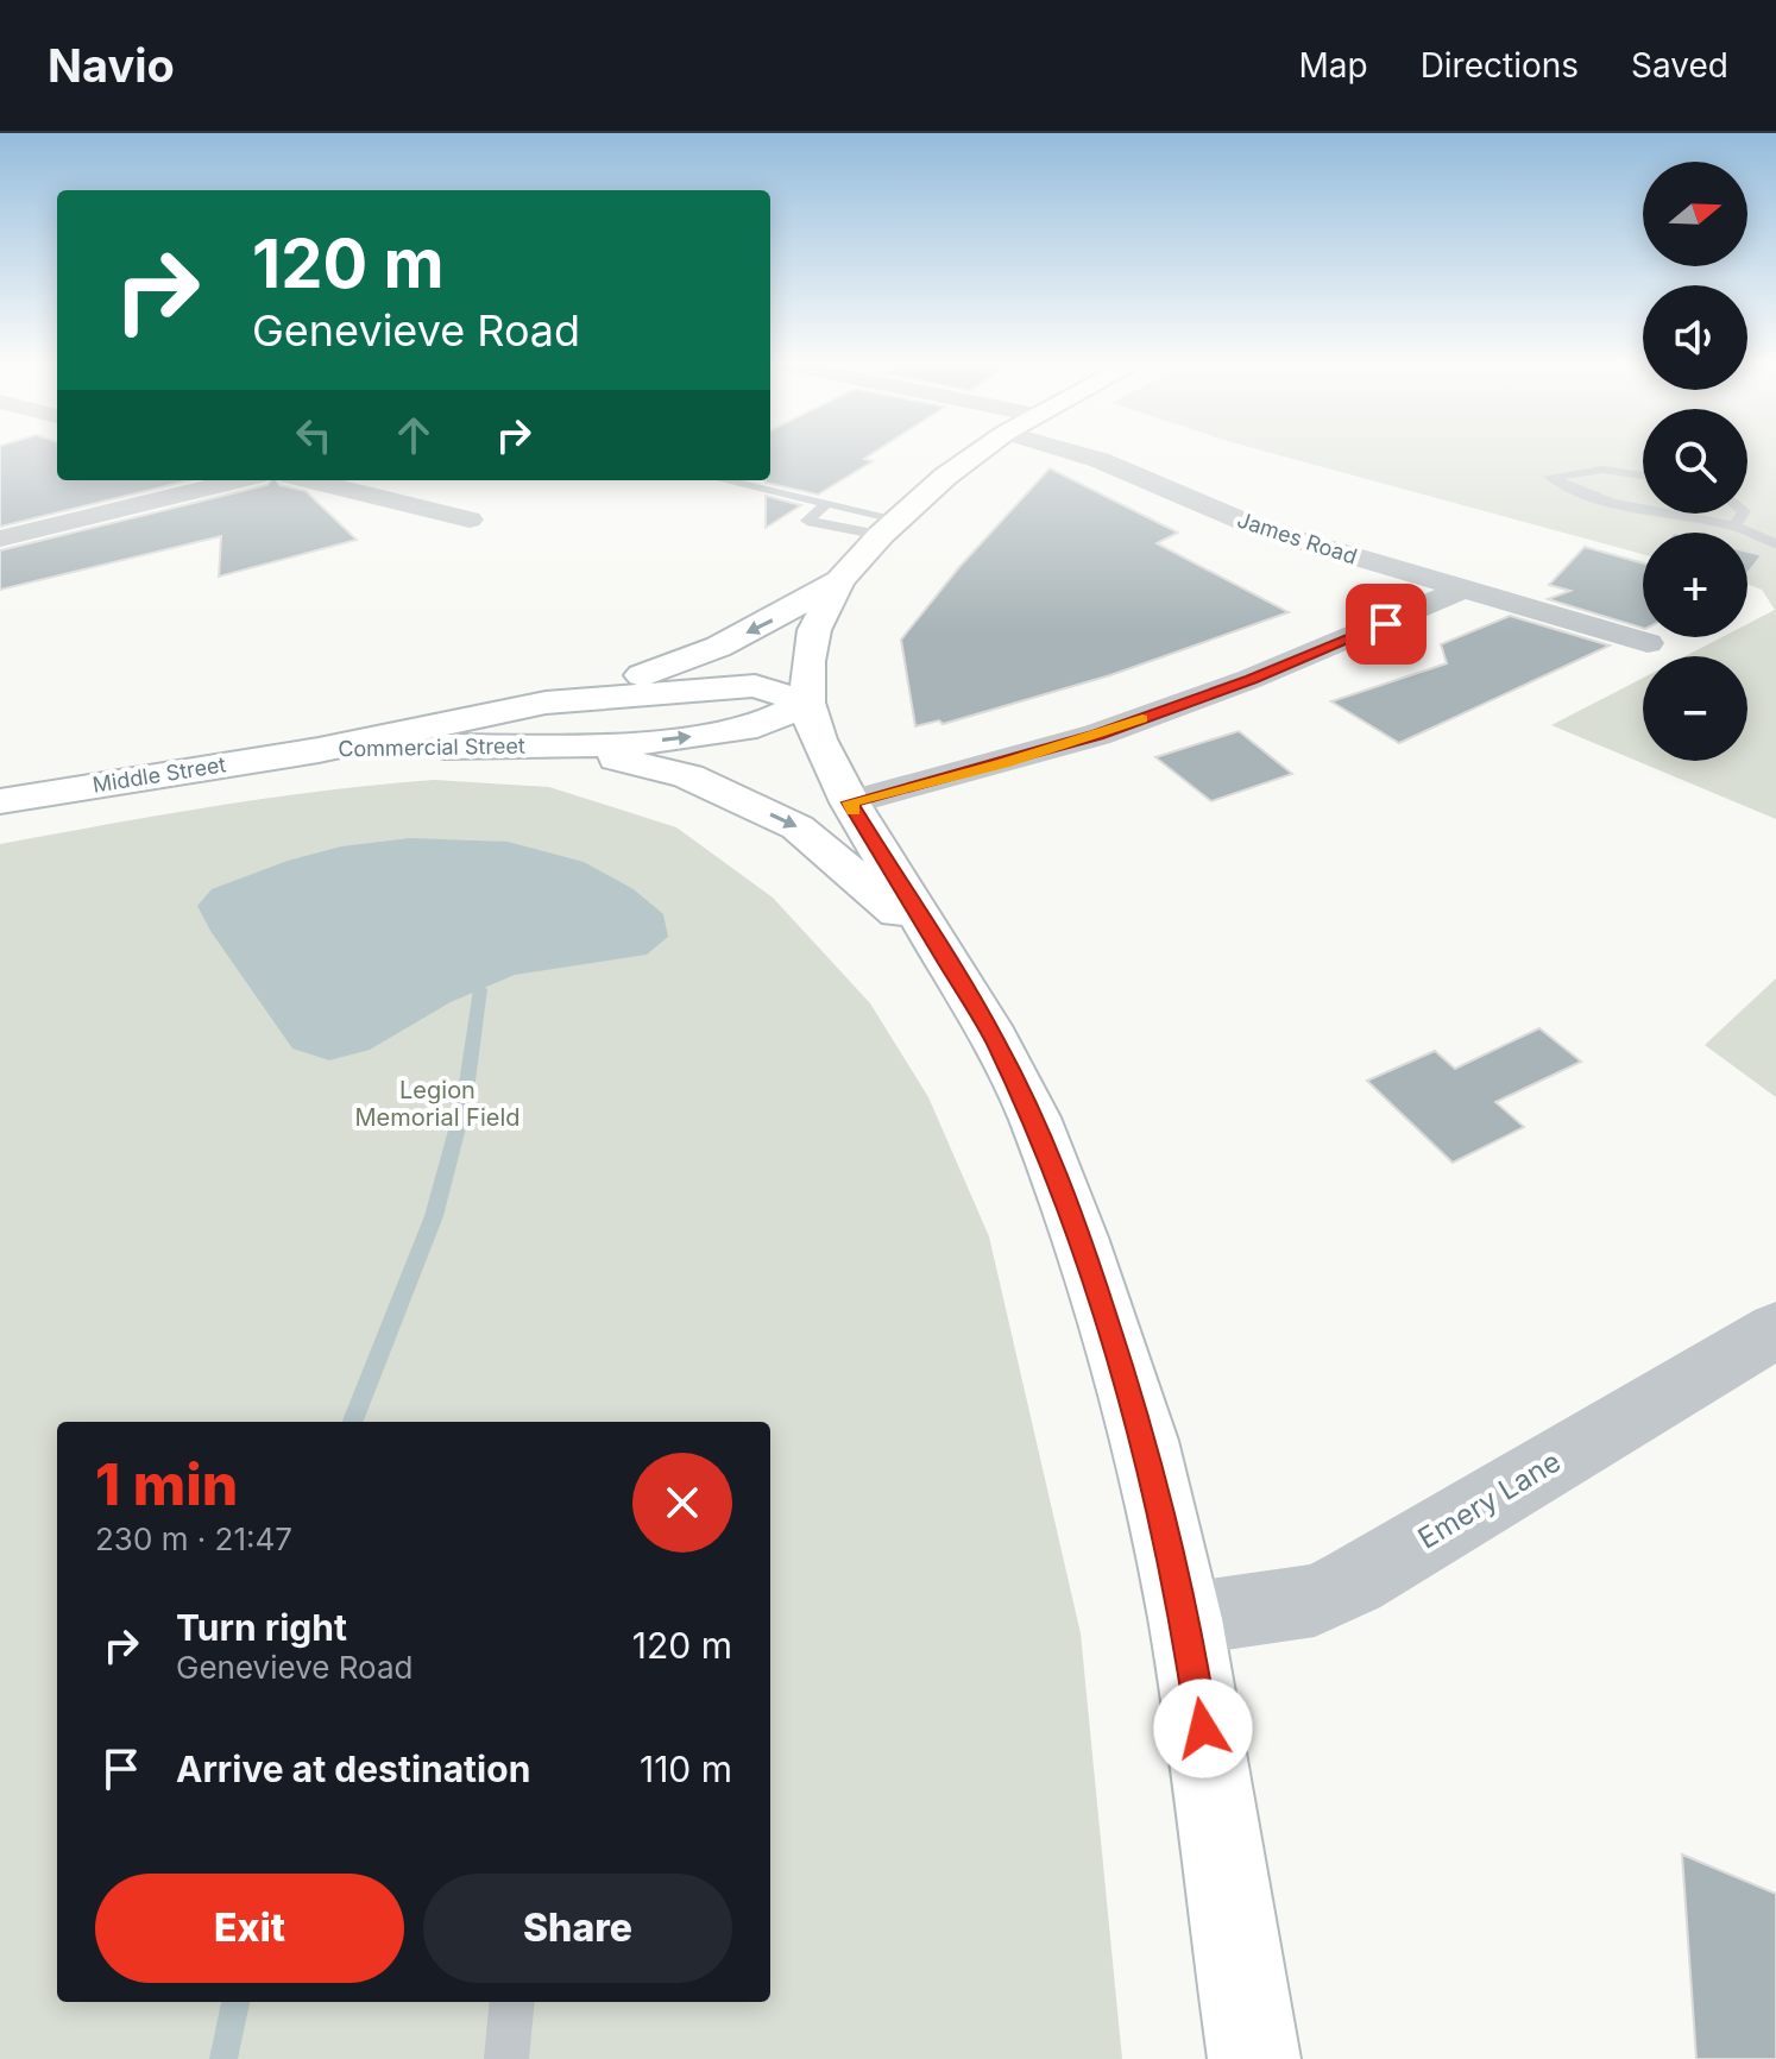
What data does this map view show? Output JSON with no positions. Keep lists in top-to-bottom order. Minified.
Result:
{"streets":{"main road":["Commercial Street","Middle Street"],"street":["James Road","Emery Lane"]},"crossings":[["Commercial Street","Middle Street"]],"parks":["Legion Memorial Field"],"north":"right","page":{"header":"Navio","nav":["Map","Directions","Saved"],"map_buttons":["+","−"],"turn":["120 m","Genevieve Road"],"heading":["1 min","230 m · 21:47"],"list":[{"name":"Turn right","note":"Genevieve Road","value":"120 m"},{"name":"Arrive at destination","value":"110 m"}],"buttons":["Exit","Share"]}}
